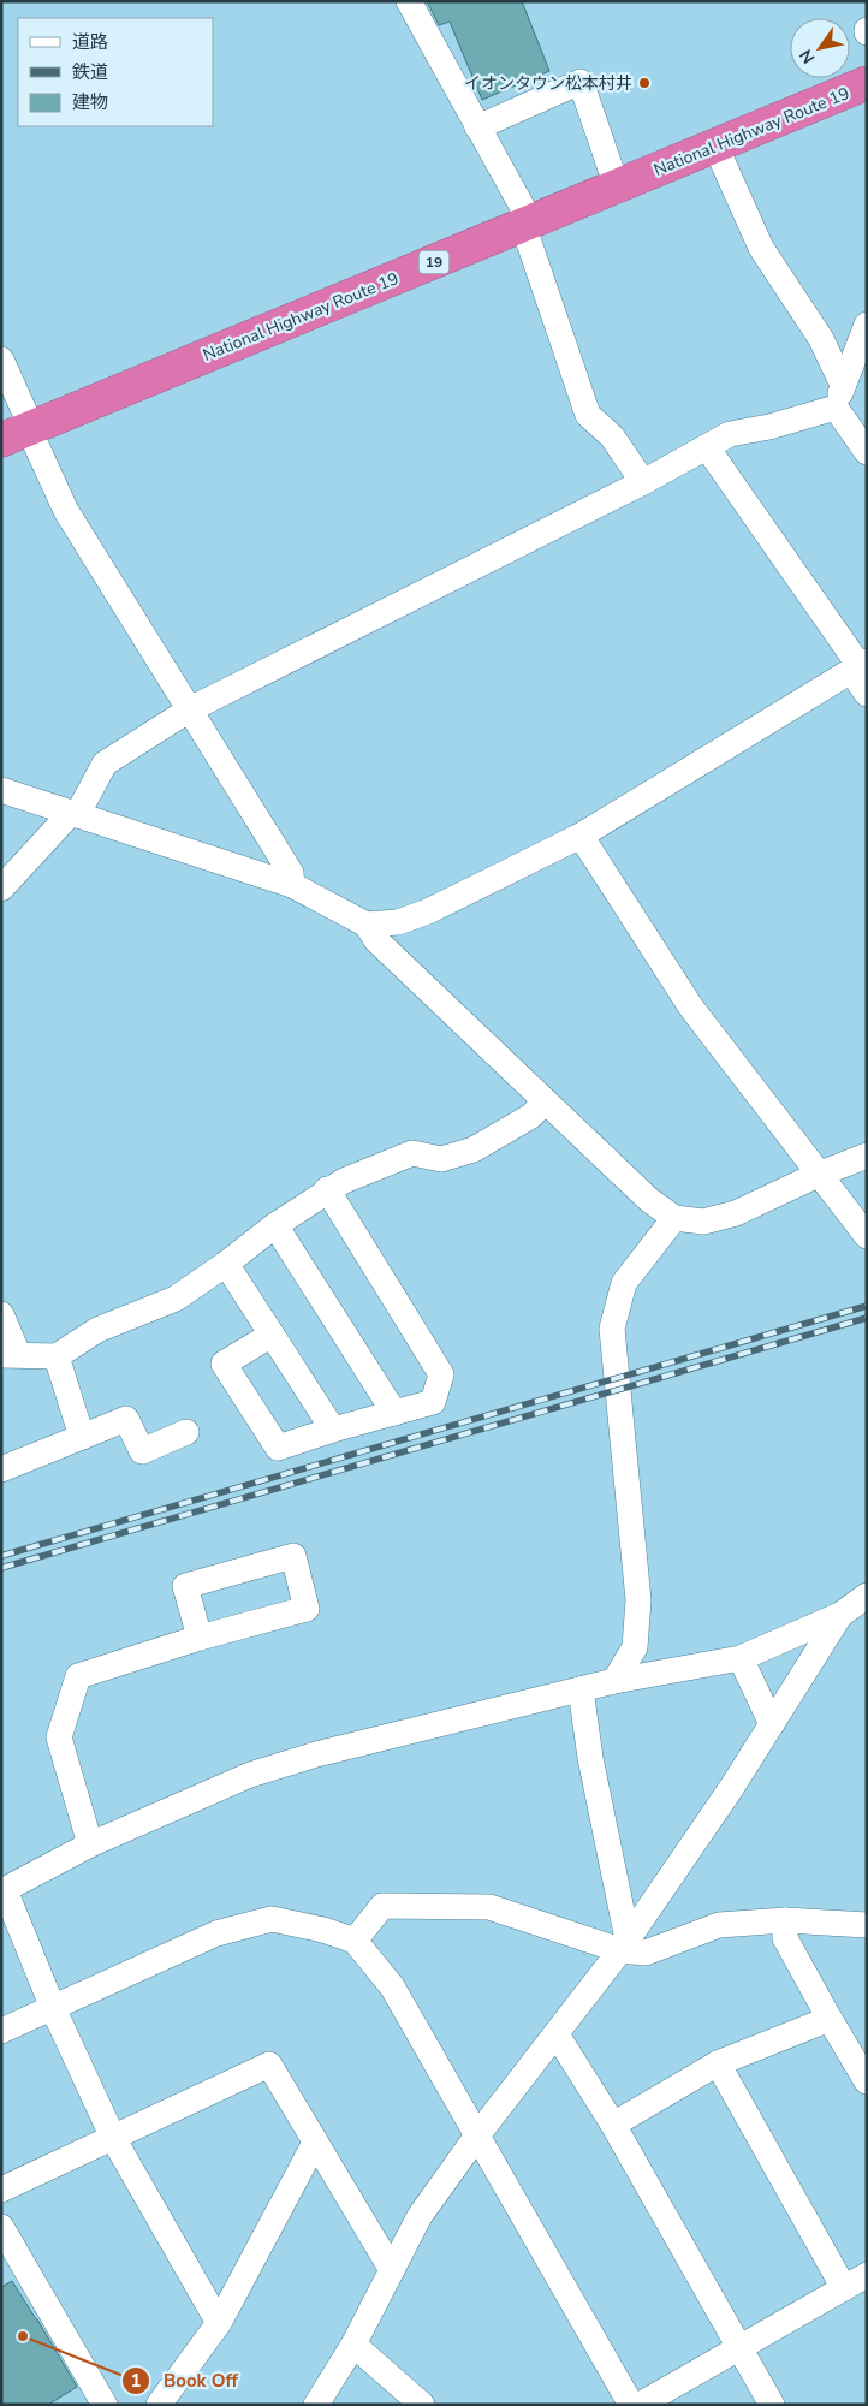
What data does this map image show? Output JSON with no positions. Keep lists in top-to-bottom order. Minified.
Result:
{"streets":{"highway":["National Highway Route 19","19"]},"places":["イオンタウン松本村井","Book Off"],"legend":["道路","鉄道","建物"],"north":"bottom left"}
